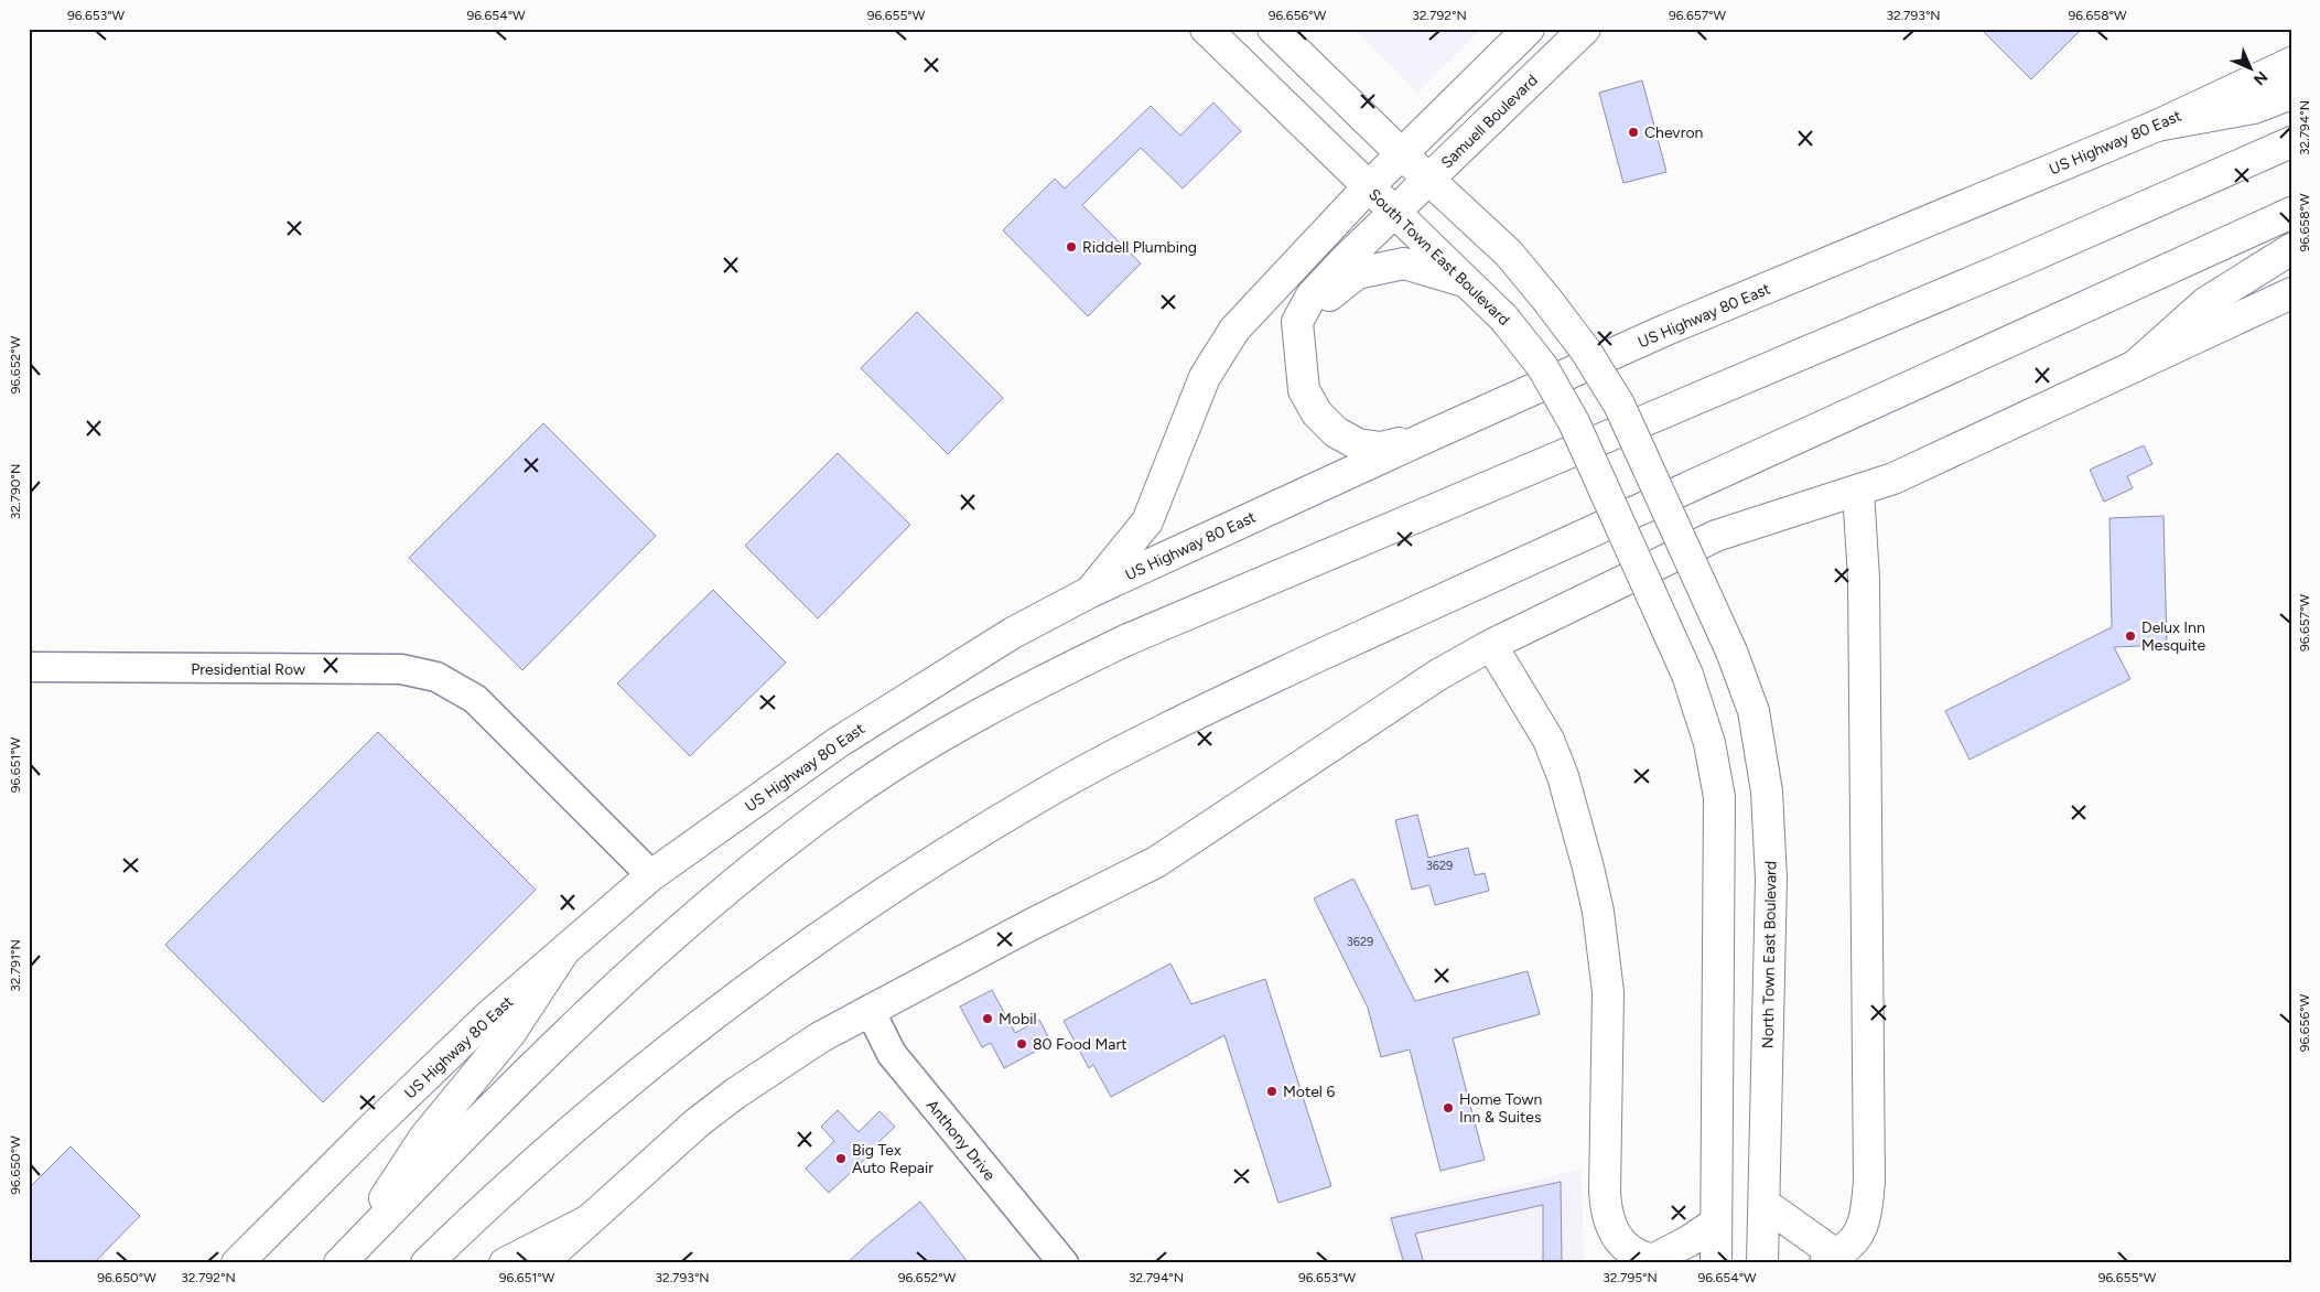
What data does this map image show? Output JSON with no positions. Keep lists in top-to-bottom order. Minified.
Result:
{"streets":{"main road":["Samuell Boulevard","US Highway 80 East","South Town East Boulevard","North Town East Boulevard"],"street":["Presidential Row","Anthony Drive"]},"crossings":[["Samuell Boulevard","US Highway 80 East"],["Samuell Boulevard","South Town East Boulevard"],["Samuell Boulevard","North Town East Boulevard"],["US Highway 80 East","Presidential Row"]],"places":["Chevron","Riddell Plumbing","Delux Inn Mesquite","Mobil","80 Food Mart","Motel 6","Home Town Inn & Suites","Big Tex Auto Repair"],"house_numbers":["3629","3629"],"north":"bottom right","coordinates":["96.653°W","96.654°W","96.655°W","96.656°W","32.792°N","96.657°W","32.793°N","96.658°W","32.794°N","96.652°W","32.790°N","96.651°W","32.791°N","96.650°W","32.795°N"]}
